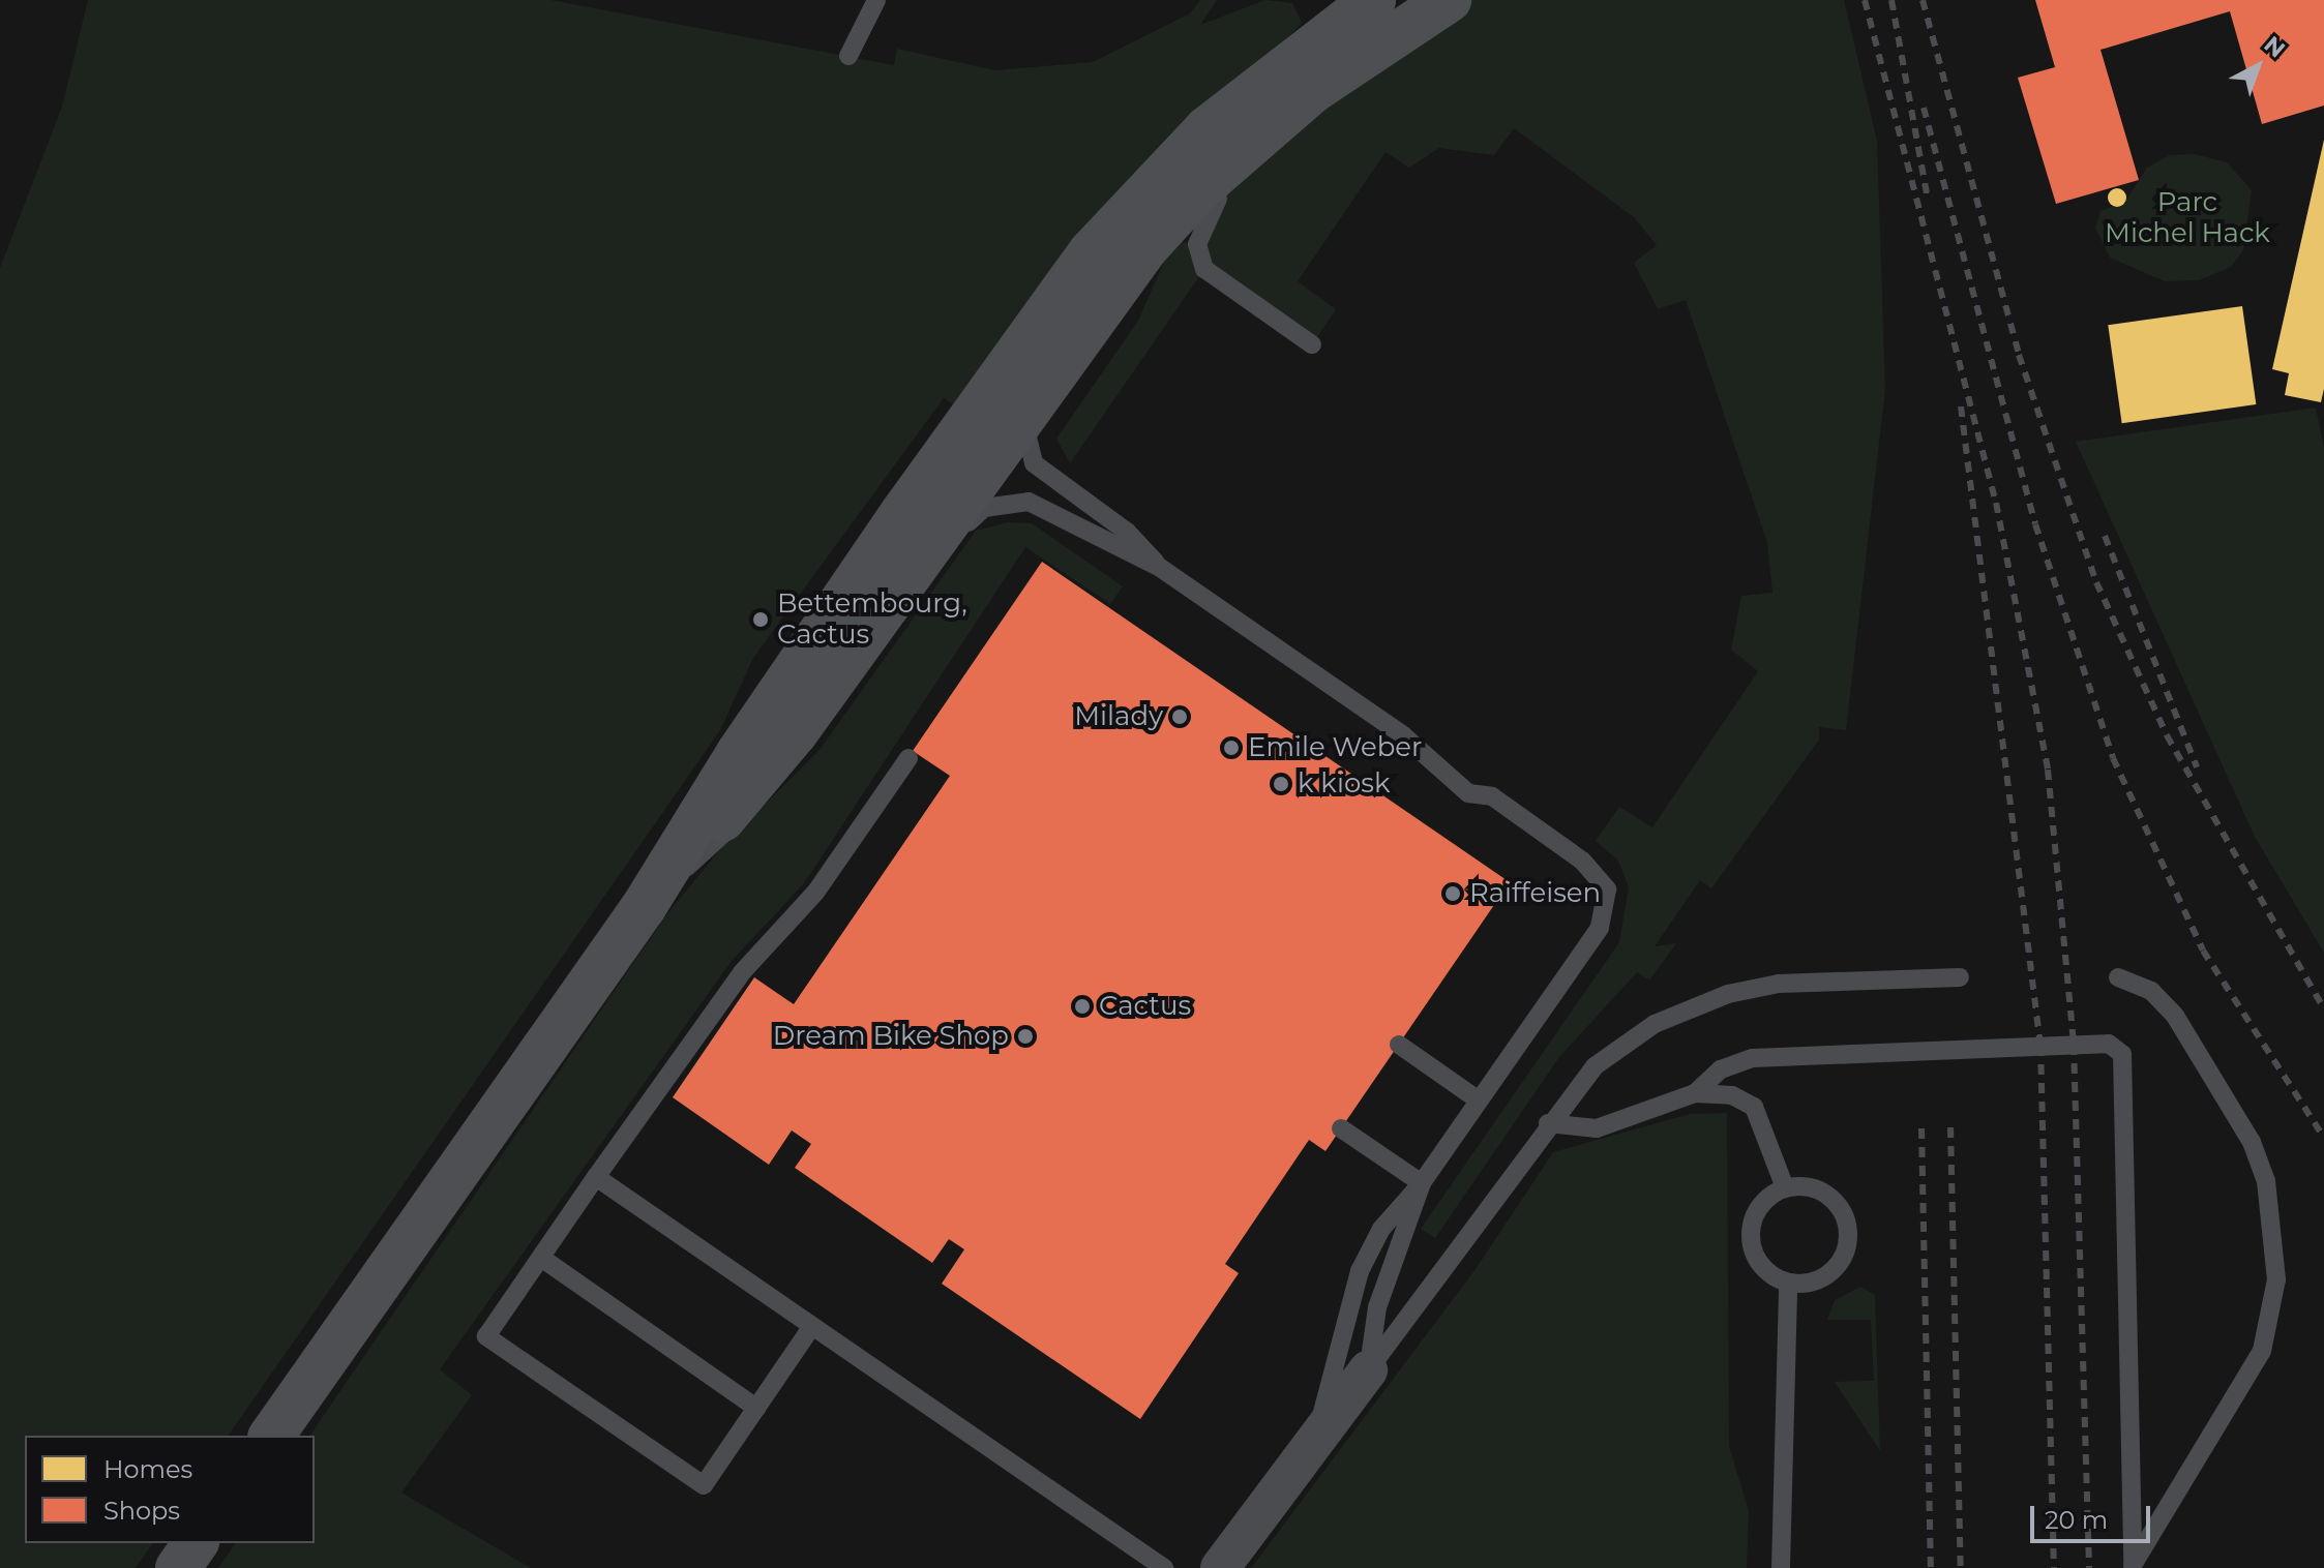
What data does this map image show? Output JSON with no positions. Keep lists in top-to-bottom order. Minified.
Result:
{"parks":["Parc Michel Hack"],"places":["Bettembourg, Cactus","Milady","Emile Weber","k kiosk","Raiffeisen","Cactus","Dream Bike Shop"],"legend":["Homes","Shops"],"scale_bar":"20 m","north":"top right"}
